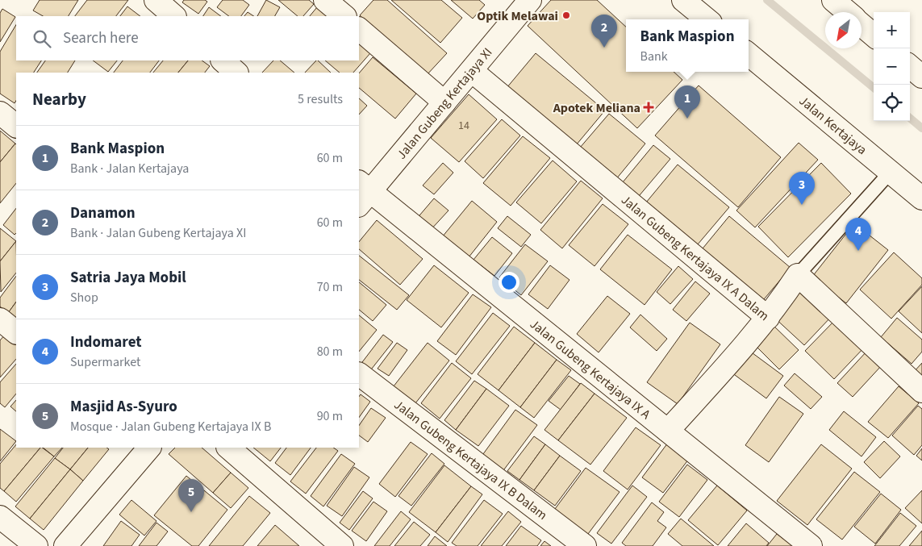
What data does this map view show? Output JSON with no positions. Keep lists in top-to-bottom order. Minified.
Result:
{"streets":{"street":["Jalan Gubeng Kertajaya XI","Jalan Kertajaya","Jalan Gubeng Kertajaya IX A Dalam","Jalan Gubeng Kertajaya IX A","Jalan Gubeng Kertajaya IX B Dalam"]},"crossings":[["Jalan Gubeng Kertajaya XI","Jalan Gubeng Kertajaya IX A Dalam"],["Jalan Gubeng Kertajaya XI","Jalan Gubeng Kertajaya IX A"]],"places":{"other":["Optik Melawai"],"health":["Apotek Meliana"]},"house_numbers":["14"],"north":"bottom left","page":{"map_buttons":["+","−"],"pins":["2","1","3","4","5"],"search":"Search here","popup":["Bank Maspion","Bank"],"heading":["Nearby","5 results"],"list":[{"mark":"1","name":"Bank Maspion","note":"Bank · Jalan Kertajaya","value":"60 m"},{"mark":"2","name":"Danamon","note":"Bank · Jalan Gubeng Kertajaya XI","value":"60 m"},{"mark":"3","name":"Satria Jaya Mobil","note":"Shop","value":"70 m"},{"mark":"4","name":"Indomaret","note":"Supermarket","value":"80 m"},{"mark":"5","name":"Masjid As-Syuro","note":"Mosque · Jalan Gubeng Kertajaya IX B","value":"90 m"}]}}
